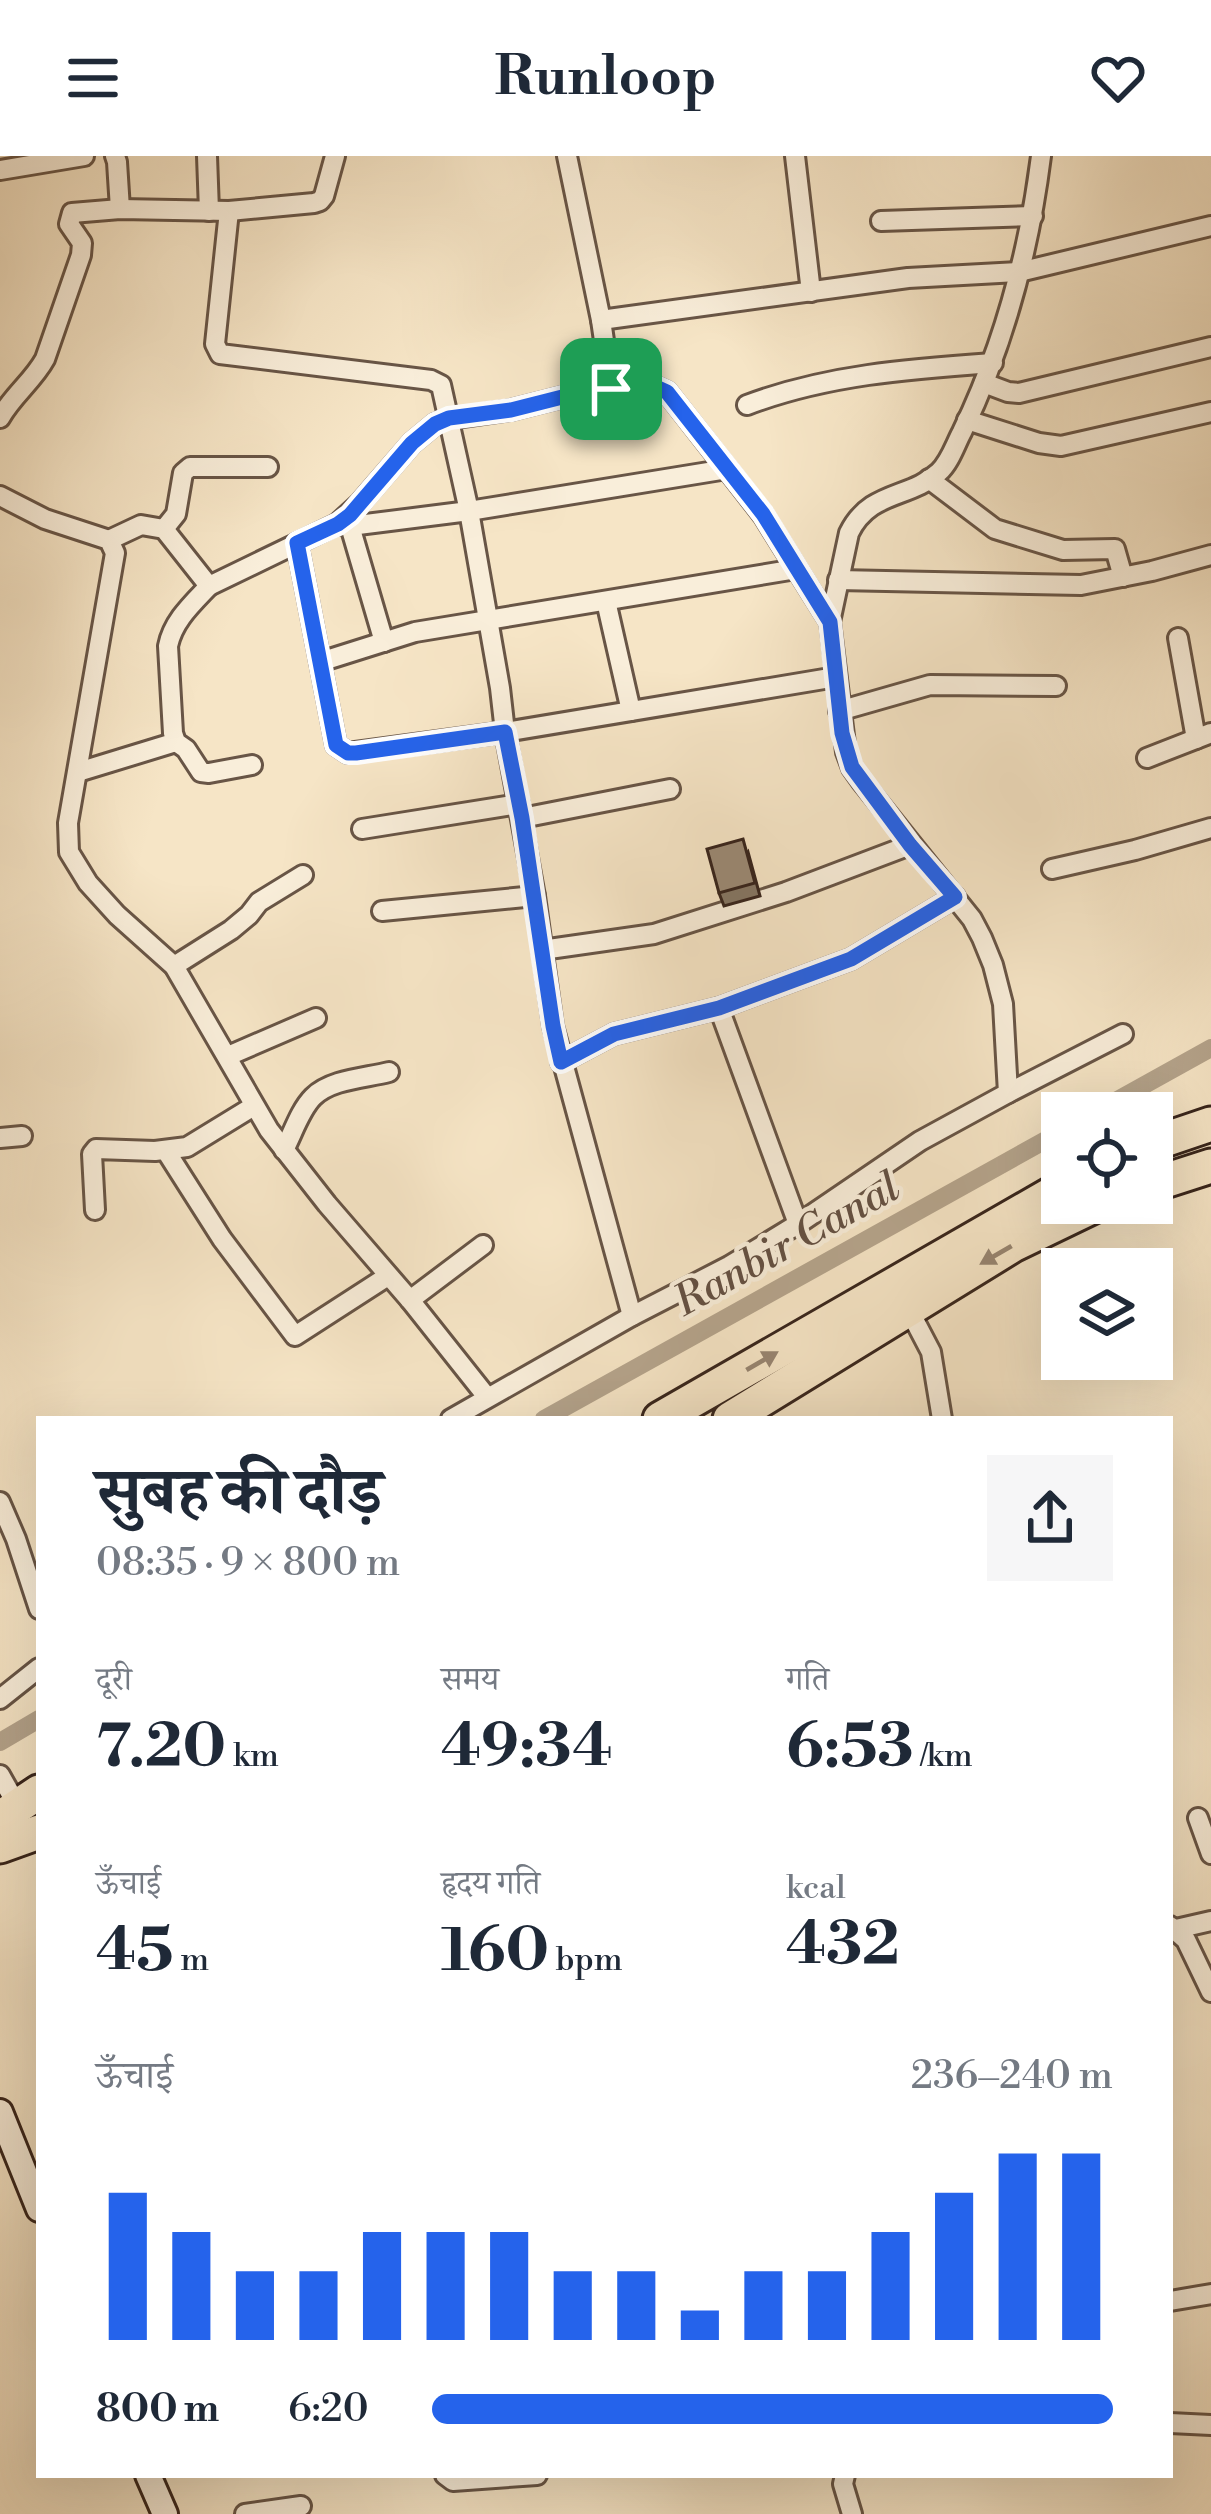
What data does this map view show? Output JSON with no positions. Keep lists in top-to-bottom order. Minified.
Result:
{"water":["Ranbir Canal"],"page":{"header":"Runloop","heading":["सुबह की दौड़","08:35 · 9 × 800 m"],"stats":[["दूरी","7.20 km"],["समय","49:34"],["गति","6:53 /km"],["ऊँचाई","45 m"],["हृदय गति","160 bpm"],["kcal","432"]],"chart":["ऊँचाई","236–240 m"],"list":[{"name":"800 m","note":"6:20"}]}}
